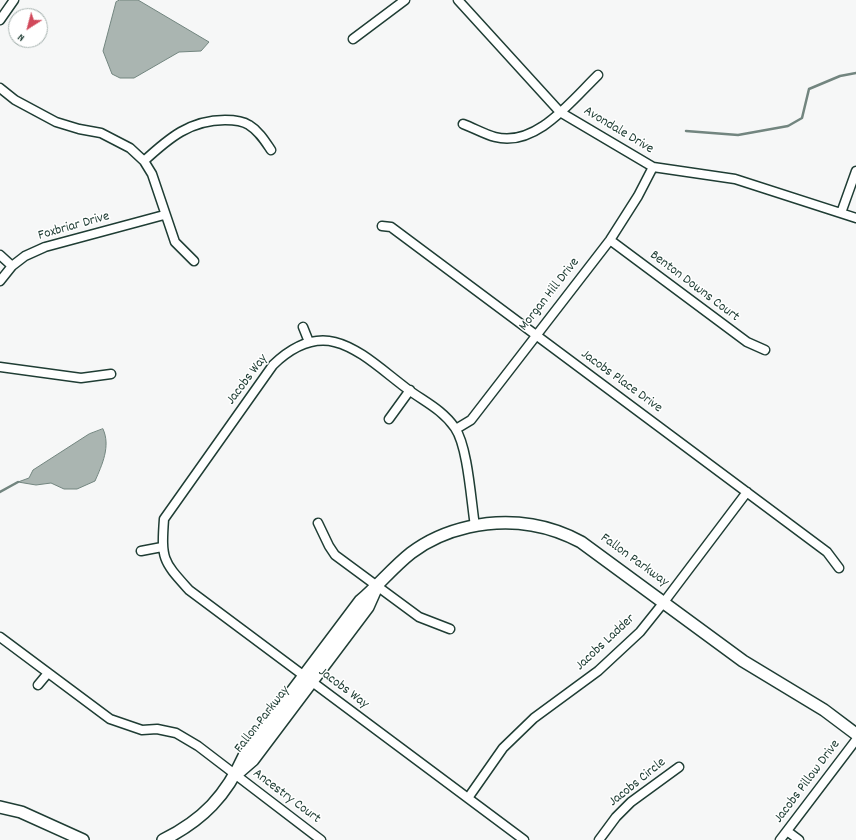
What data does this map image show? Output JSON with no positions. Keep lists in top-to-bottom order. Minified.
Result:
{"streets":{"street":["Avondale Drive","Foxbriar Drive","Benton Downs Court","Morgan Hill Drive","Jacobs Way","Jacobs Place Drive","Fallon Parkway","Jacobs Ladder","Jacobs Pillow Drive","Jacobs Circle","Ancestry Court"]},"crossings":[["Avondale Drive","Morgan Hill Drive"],["Benton Downs Court","Morgan Hill Drive"],["Morgan Hill Drive","Jacobs Way"],["Morgan Hill Drive","Jacobs Place Drive"],["Jacobs Way","Fallon Parkway"],["Jacobs Way","Jacobs Ladder"],["Jacobs Place Drive","Jacobs Ladder"],["Fallon Parkway","Jacobs Ladder"],["Fallon Parkway","Ancestry Court"]],"north":"bottom left"}
